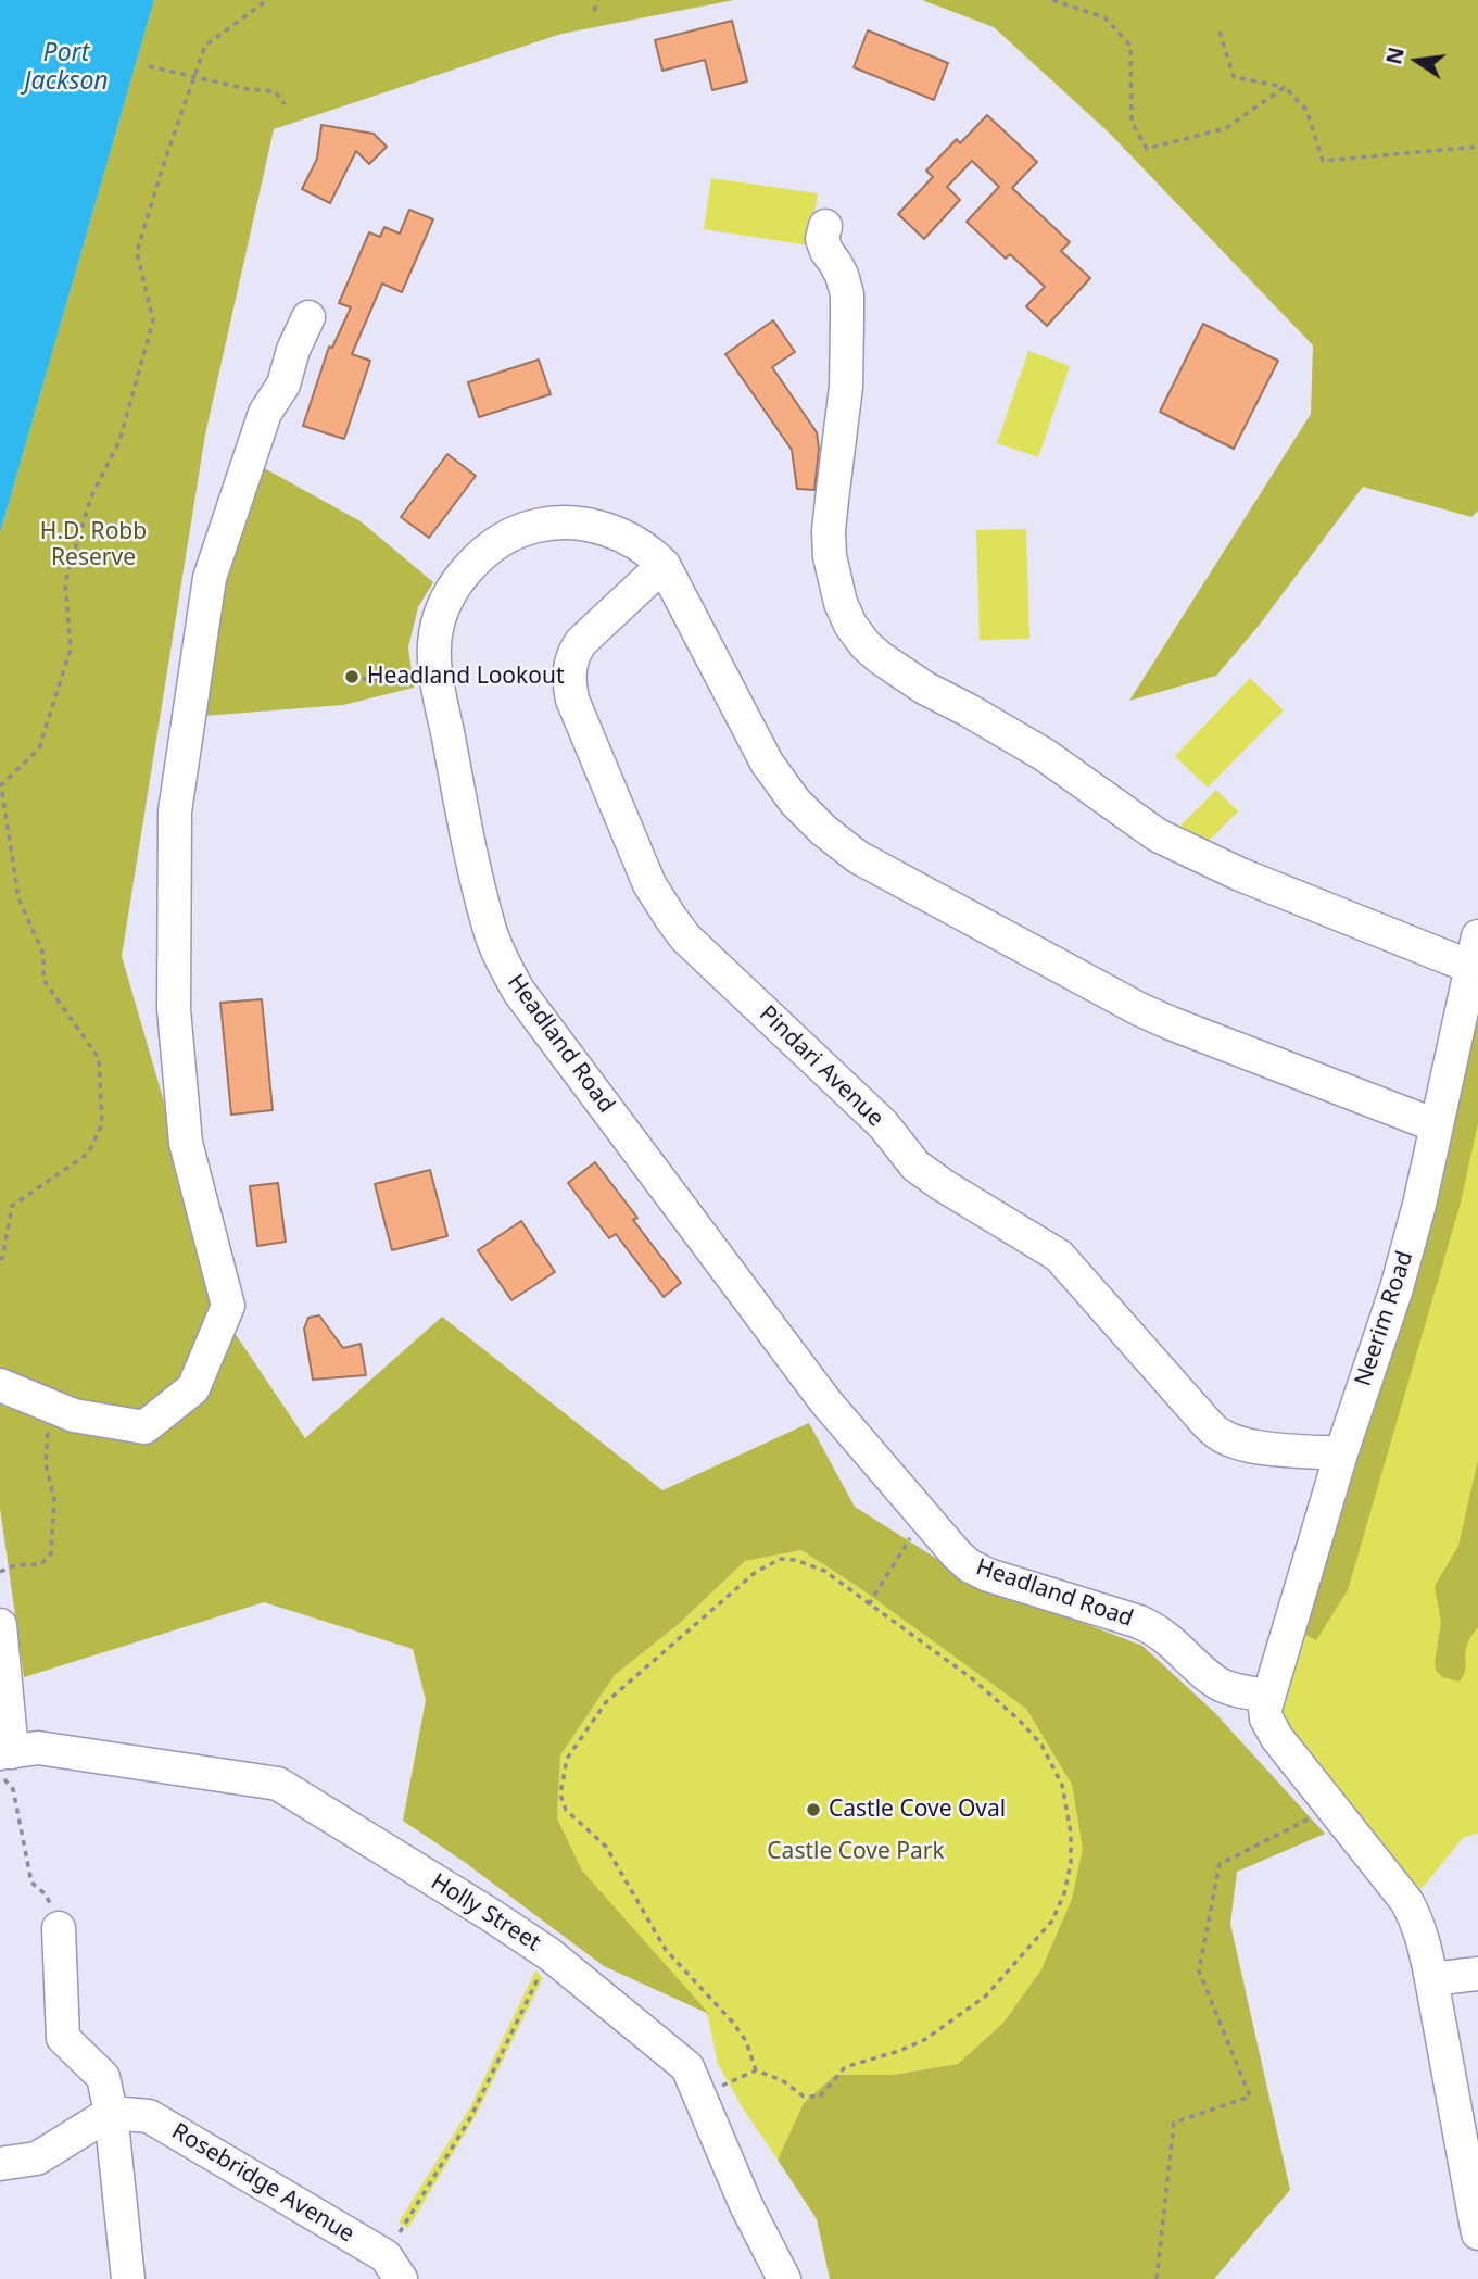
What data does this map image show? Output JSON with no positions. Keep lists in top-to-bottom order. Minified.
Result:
{"streets":{"street":["Headland Road","Pindari Avenue","Neerim Road","Holly Street","Rosebridge Avenue"]},"crossings":[["Headland Road","Pindari Avenue"],["Headland Road","Neerim Road"],["Pindari Avenue","Neerim Road"]],"water":["Port Jackson"],"parks":["H.D. Robb Reserve","Castle Cove Park"],"places":["Headland Lookout","Castle Cove Oval"],"north":"left"}
